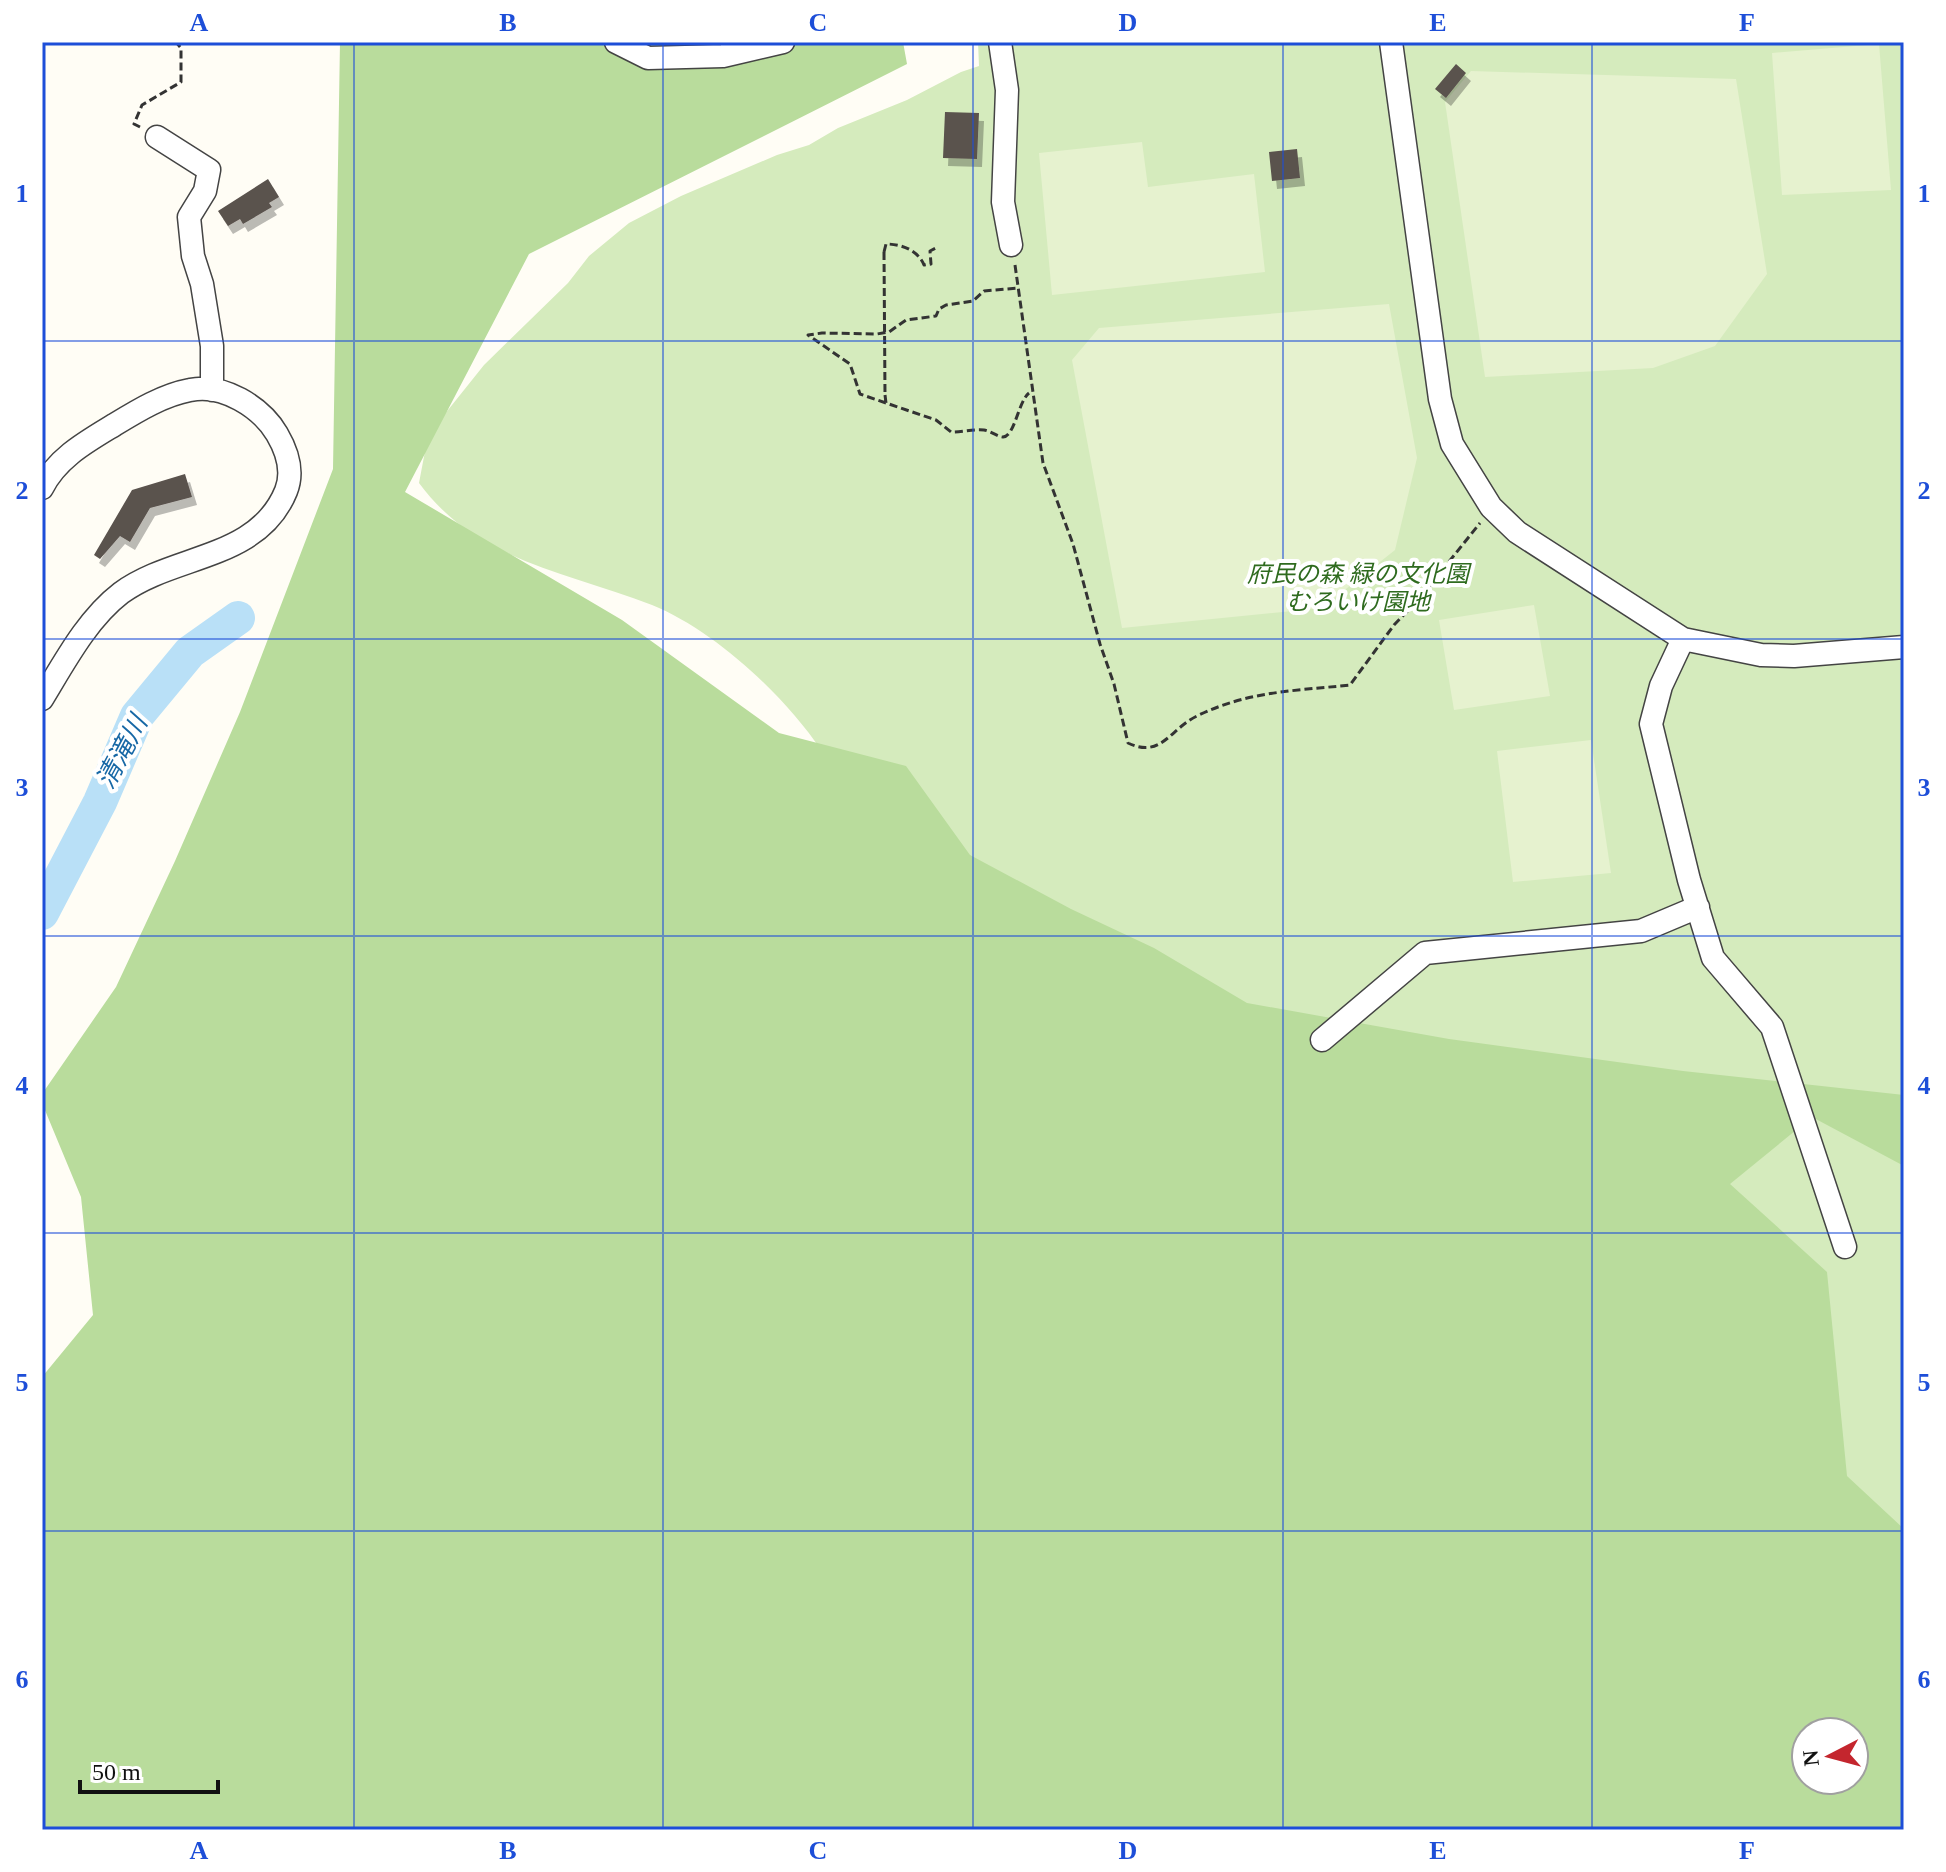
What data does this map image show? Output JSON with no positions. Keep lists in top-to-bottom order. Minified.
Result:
{"water":["清滝川"],"parks":["府民の森 緑の文化園 むろいけ園地"],"scale_bar":"50 m","north":"left","grid":{"columns":["A","B","C","D","E","F"],"rows":["1","2","3","4","5","6"]}}
